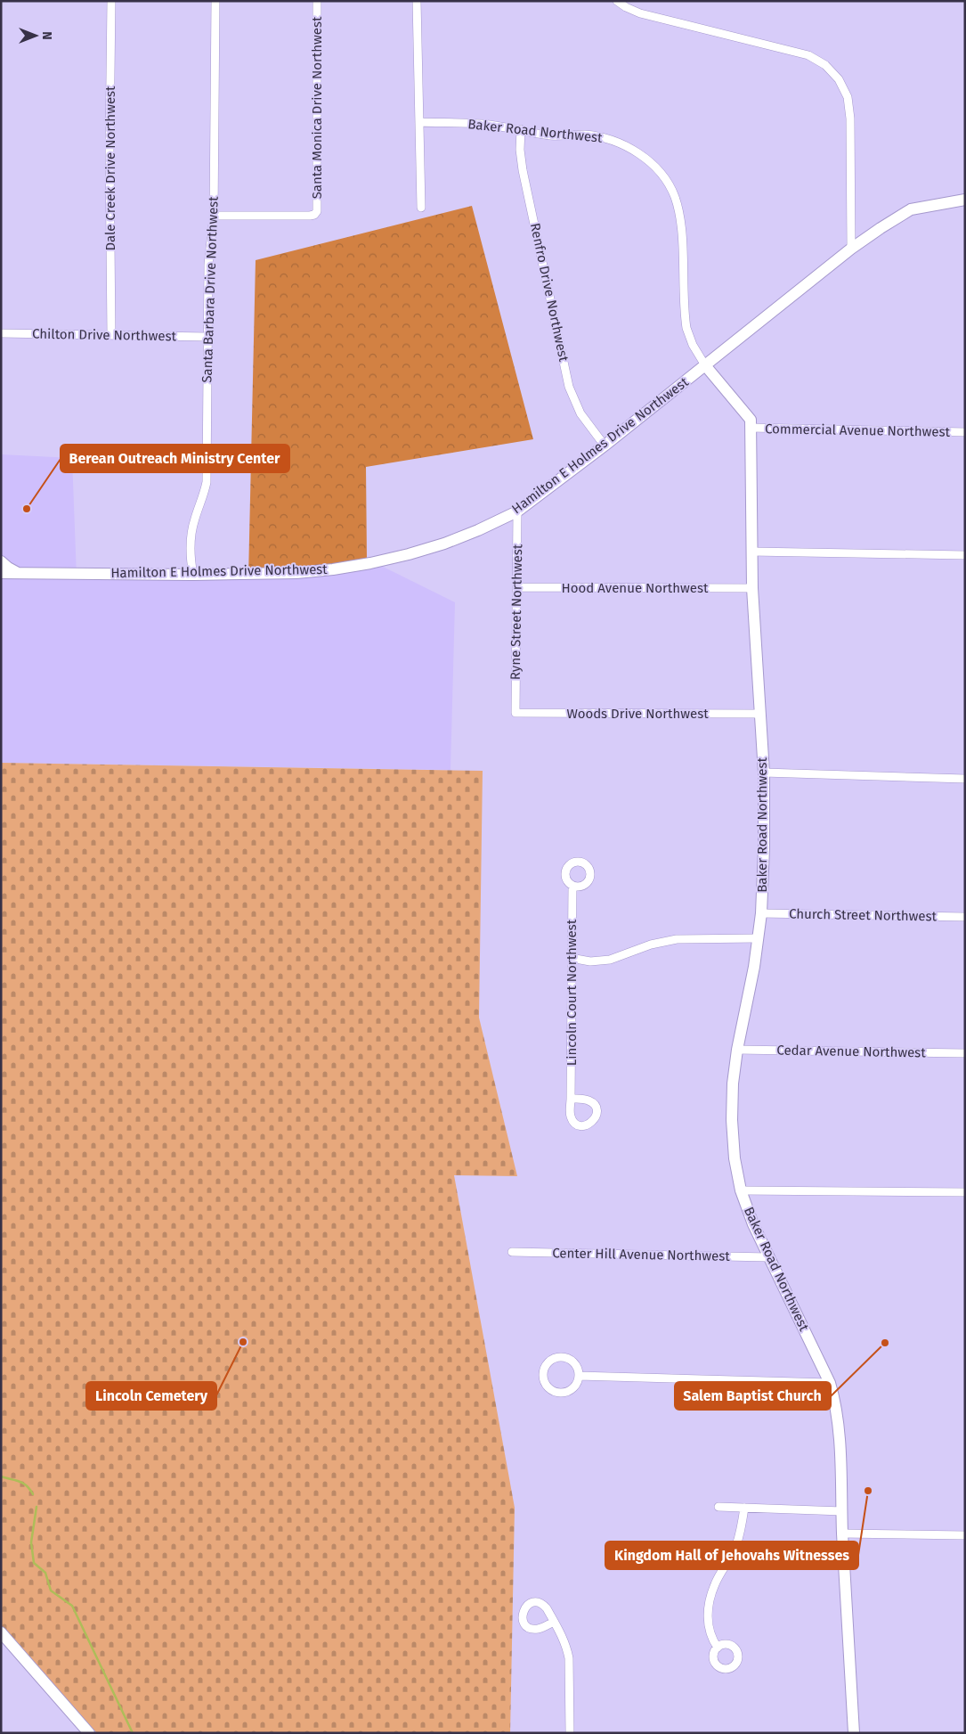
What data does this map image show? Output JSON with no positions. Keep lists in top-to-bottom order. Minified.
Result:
{"streets":{"street":["Santa Monica Drive Northwest","Baker Road Northwest","Dale Creek Drive Northwest","Santa Barbara Drive Northwest","Renfro Drive Northwest","Chilton Drive Northwest","Commercial Avenue Northwest","Hamilton E Holmes Drive Northwest","Hood Avenue Northwest","Ryne Street Northwest","Woods Drive Northwest","Church Street Northwest","Lincoln Court Northwest","Cedar Avenue Northwest","Center Hill Avenue Northwest"]},"crossings":[["Santa Monica Drive Northwest","Santa Barbara Drive Northwest"],["Baker Road Northwest","Renfro Drive Northwest"],["Baker Road Northwest","Commercial Avenue Northwest"],["Baker Road Northwest","Hamilton E Holmes Drive Northwest"],["Baker Road Northwest","Hood Avenue Northwest"],["Baker Road Northwest","Woods Drive Northwest"],["Baker Road Northwest","Church Street Northwest"],["Baker Road Northwest","Cedar Avenue Northwest"],["Baker Road Northwest","Center Hill Avenue Northwest"],["Dale Creek Drive Northwest","Chilton Drive Northwest"],["Santa Barbara Drive Northwest","Chilton Drive Northwest"],["Santa Barbara Drive Northwest","Hamilton E Holmes Drive Northwest"],["Renfro Drive Northwest","Hamilton E Holmes Drive Northwest"],["Hamilton E Holmes Drive Northwest","Ryne Street Northwest"],["Hood Avenue Northwest","Ryne Street Northwest"],["Ryne Street Northwest","Woods Drive Northwest"]],"places":["Berean Outreach Ministry Center","Lincoln Cemetery","Salem Baptist Church","Kingdom Hall of Jehovahs Witnesses"],"north":"right"}
